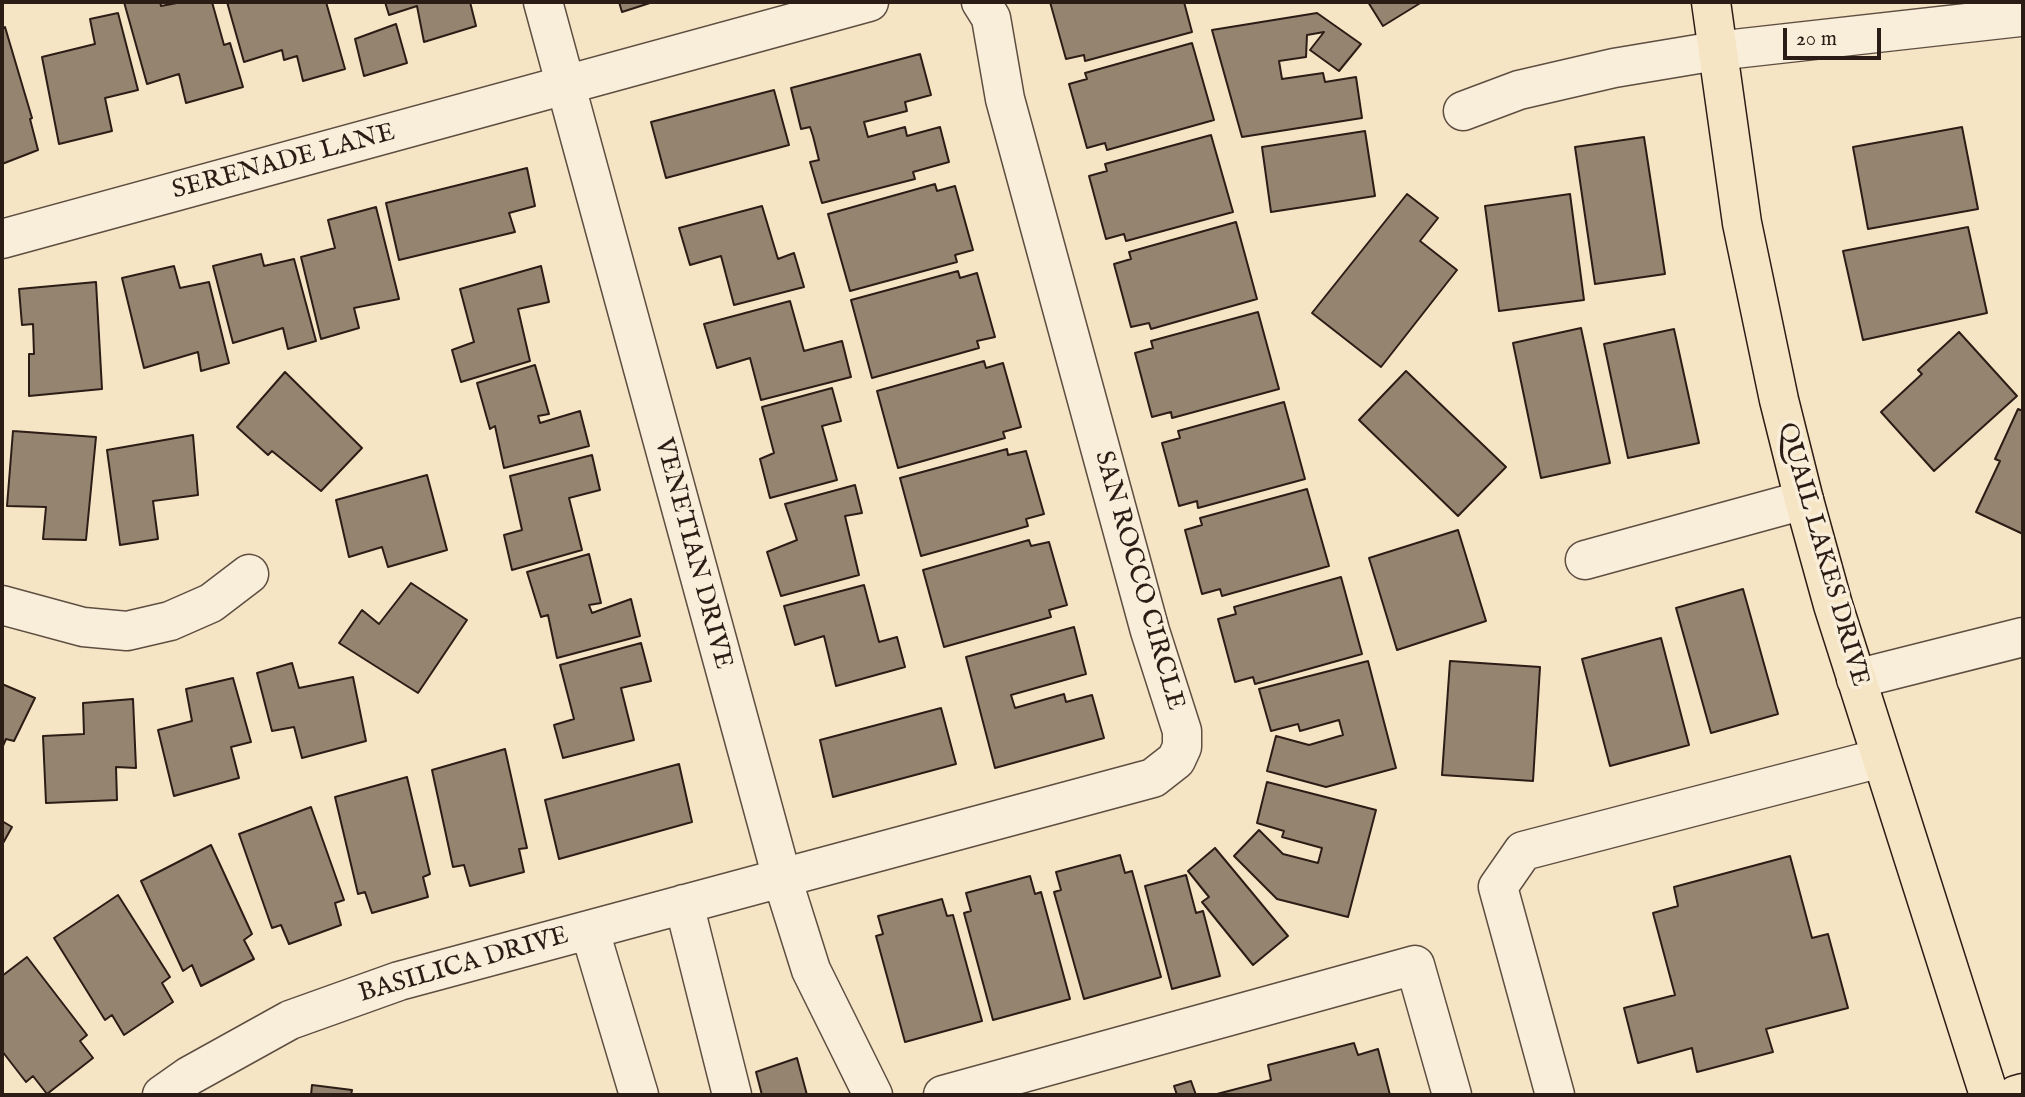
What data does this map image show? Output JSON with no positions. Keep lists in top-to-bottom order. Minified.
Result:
{"streets":{"main road":["QUAIL LAKES DRIVE"],"street":["SERENADE LANE","VENETIAN DRIVE","SAN ROCCO CIRCLE","BASILICA DRIVE"]},"crossings":[["SERENADE LANE","VENETIAN DRIVE"],["VENETIAN DRIVE","SAN ROCCO CIRCLE"],["VENETIAN DRIVE","BASILICA DRIVE"],["SAN ROCCO CIRCLE","BASILICA DRIVE"]],"scale_bar":"20 m"}
